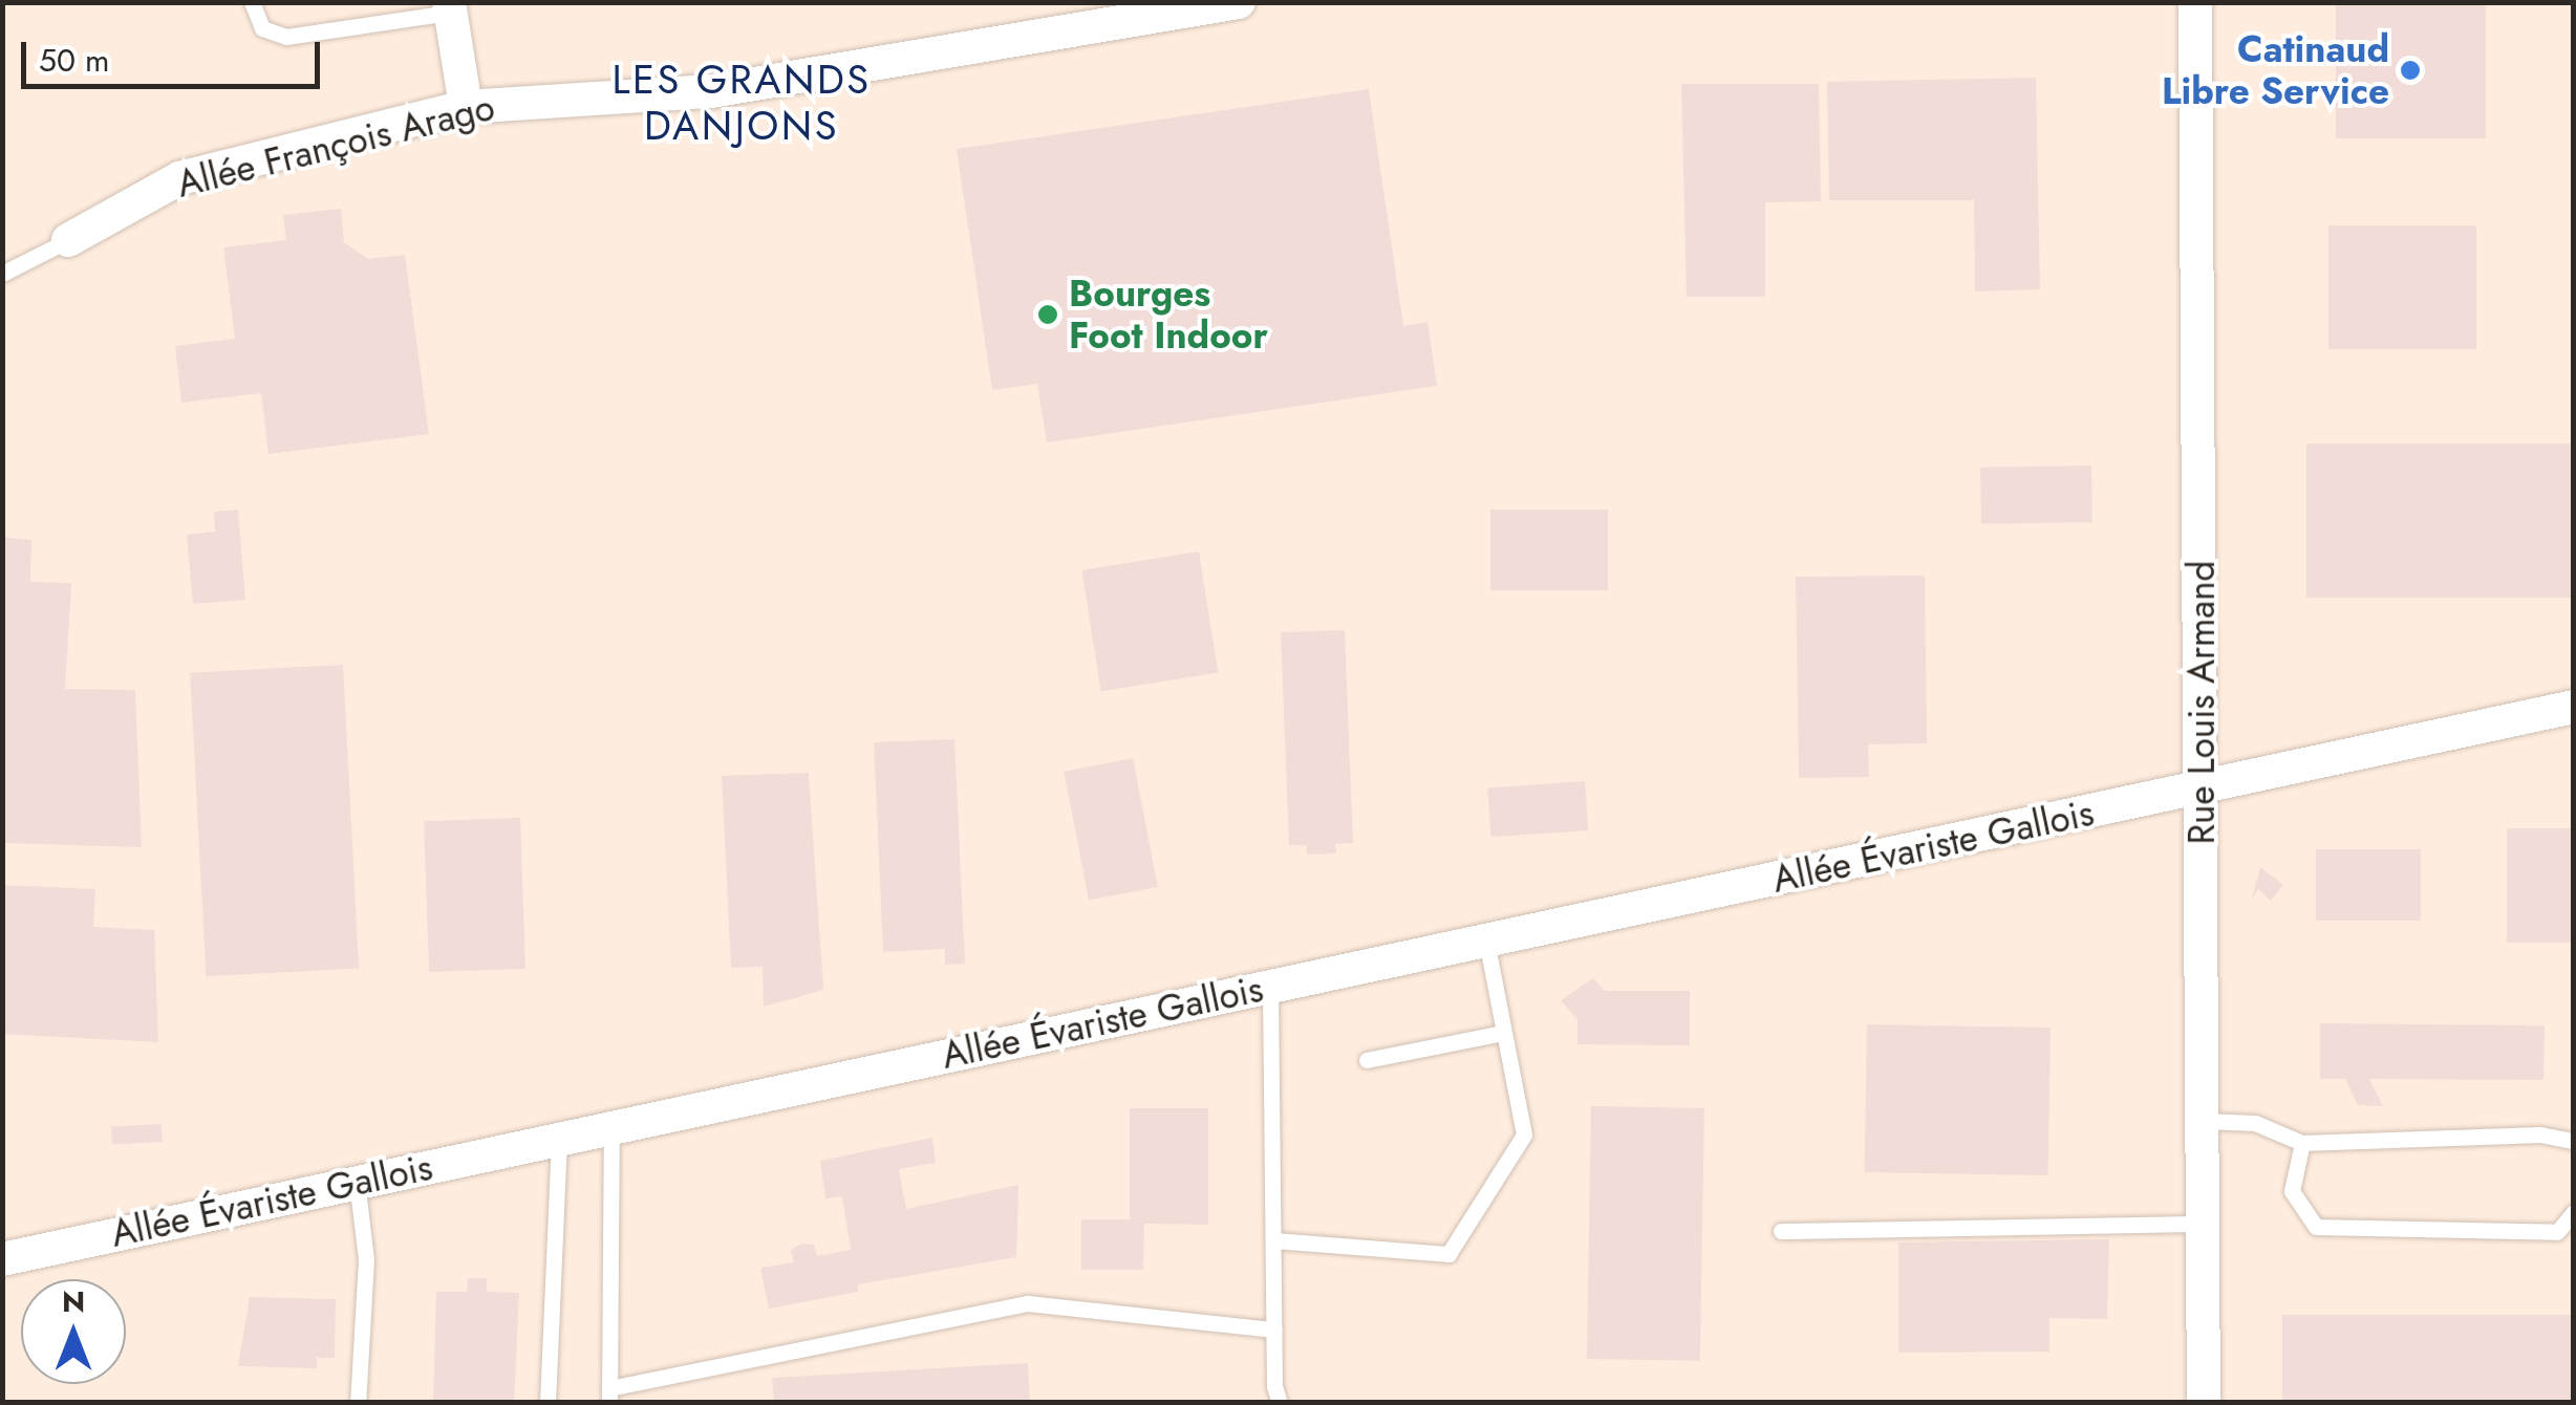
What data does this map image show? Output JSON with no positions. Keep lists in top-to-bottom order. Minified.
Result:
{"streets":{"street":["Allée François Arago","Rue Louis Armand","Allée Évariste Gallois"]},"crossings":[["Rue Louis Armand","Allée Évariste Gallois"]],"districts":["LES GRANDS DANJONS"],"places":["Catinaud Libre Service","Bourges Foot Indoor"],"scale_bar":"50 m","north":"top"}
